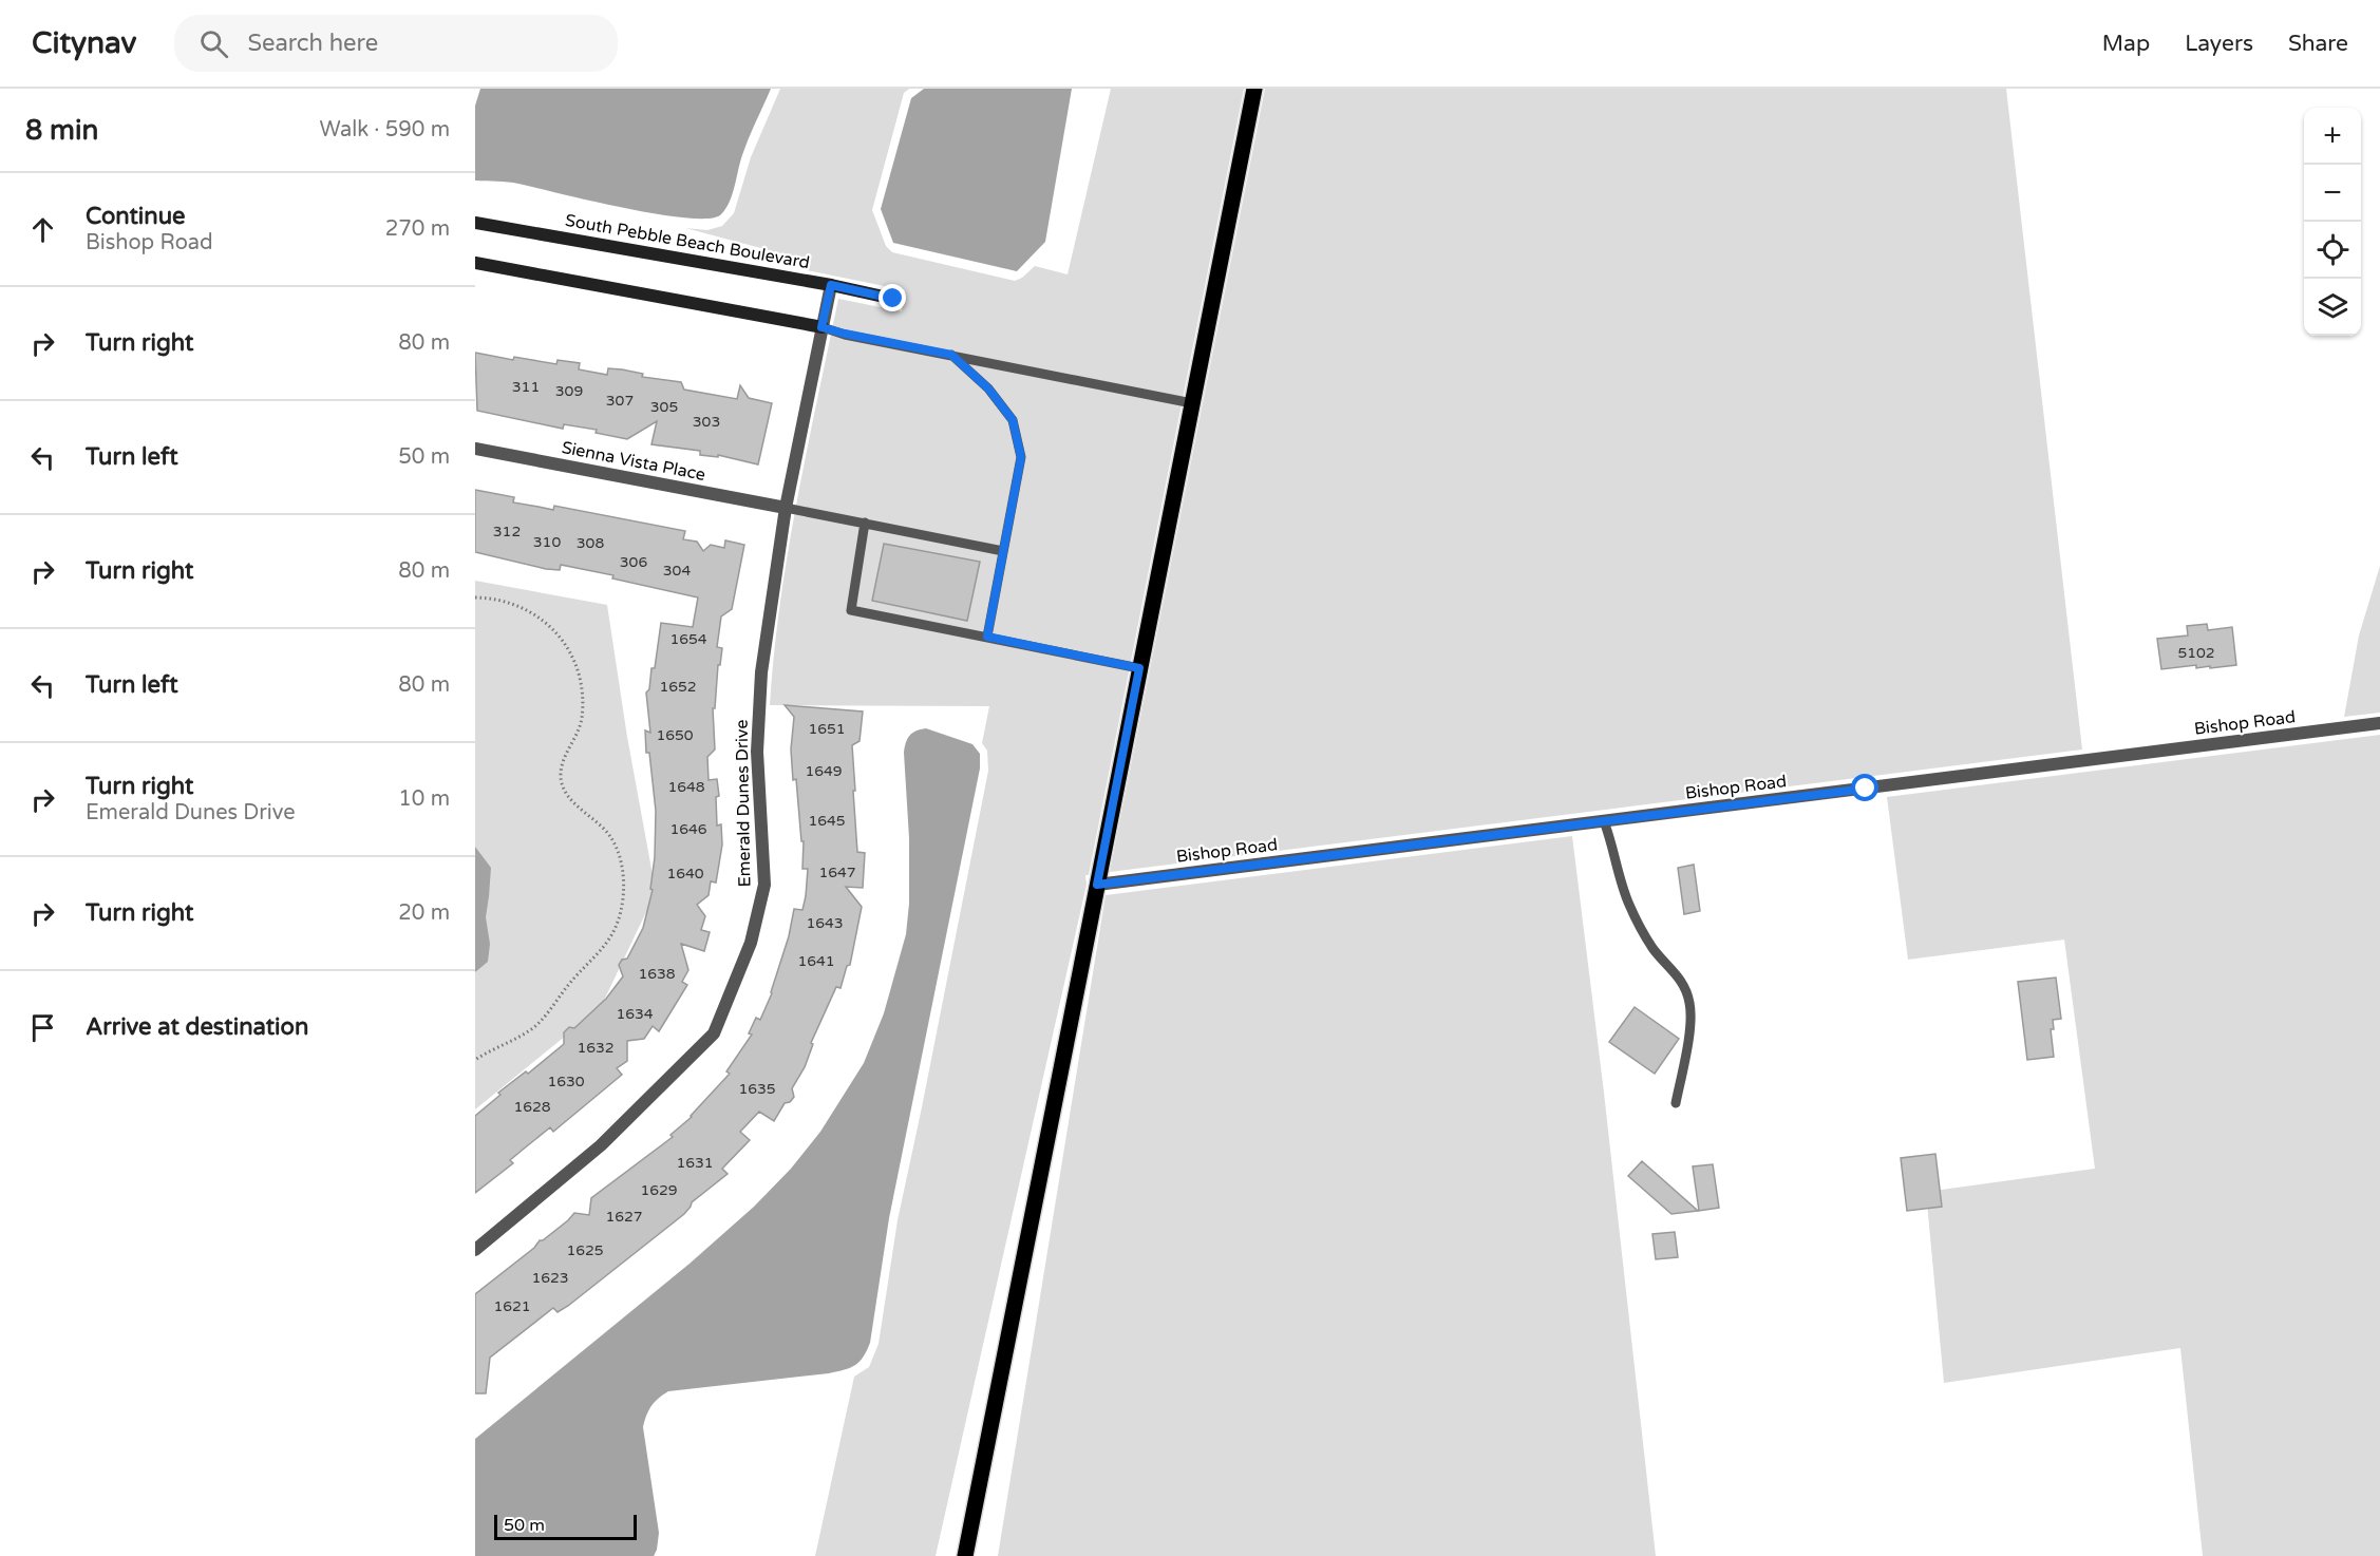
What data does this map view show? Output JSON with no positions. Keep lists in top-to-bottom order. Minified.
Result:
{"streets":{"street":["South Pebble Beach Boulevard","Sienna Vista Place","Bishop Road","Emerald Dunes Drive"]},"crossings":[["South Pebble Beach Boulevard","Emerald Dunes Drive"],["Sienna Vista Place","Emerald Dunes Drive"]],"house_numbers":["311","309","307","305","303","312","310","308","306","304","1654","5102","1652","1651","1650","1649","1648","1645","1646","1647","1640","1643","1641","1638","1634","1632","1630","1635","1628","1631","1629","1627","1625","1623","1621"],"scale_bar":"50 m","page":{"header":"Citynav","search":"Search here","nav":["Map","Layers","Share"],"heading":["8 min","Walk · 590 m"],"map_buttons":["+","−"],"list":[["Continue","Bishop Road","270 m"],["Turn right","80 m"],["Turn left","50 m"],["Turn right","80 m"],["Turn left","80 m"],["Turn right","Emerald Dunes Drive","10 m"],["Turn right","20 m"],"Arrive at destination"],"scale":"50 m"}}
